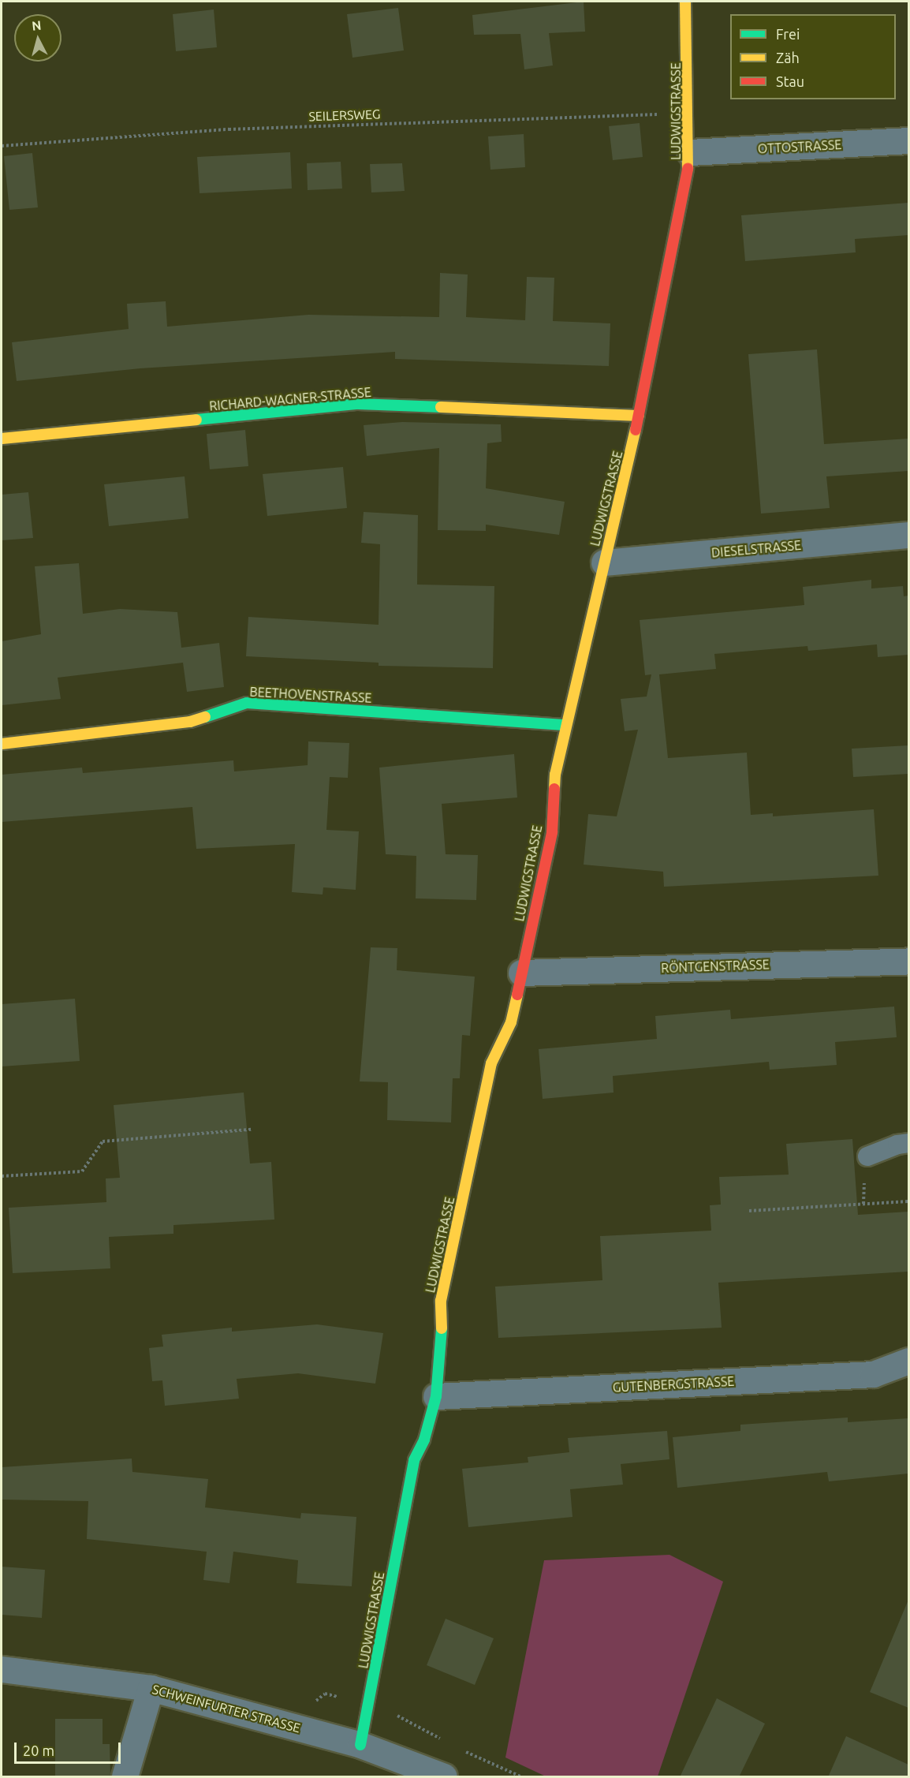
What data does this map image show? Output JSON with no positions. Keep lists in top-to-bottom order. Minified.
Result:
{"streets":{"street":["LUDWIGSTRASSE","OTTOSTRASSE","RICHARD-WAGNER-STRASSE","DIESELSTRASSE","BEETHOVENSTRASSE","RÖNTGENSTRASSE","GUTENBERGSTRASSE","SCHWEINFURTER STRASSE"],"path":["SEILERSWEG"]},"crossings":[["LUDWIGSTRASSE","SEILERSWEG"],["LUDWIGSTRASSE","OTTOSTRASSE"],["LUDWIGSTRASSE","RICHARD-WAGNER-STRASSE"],["LUDWIGSTRASSE","DIESELSTRASSE"],["LUDWIGSTRASSE","BEETHOVENSTRASSE"],["LUDWIGSTRASSE","RÖNTGENSTRASSE"],["LUDWIGSTRASSE","GUTENBERGSTRASSE"],["LUDWIGSTRASSE","SCHWEINFURTER STRASSE"]],"legend":["Frei","Zäh","Stau"],"scale_bar":"20 m","north":"top"}
